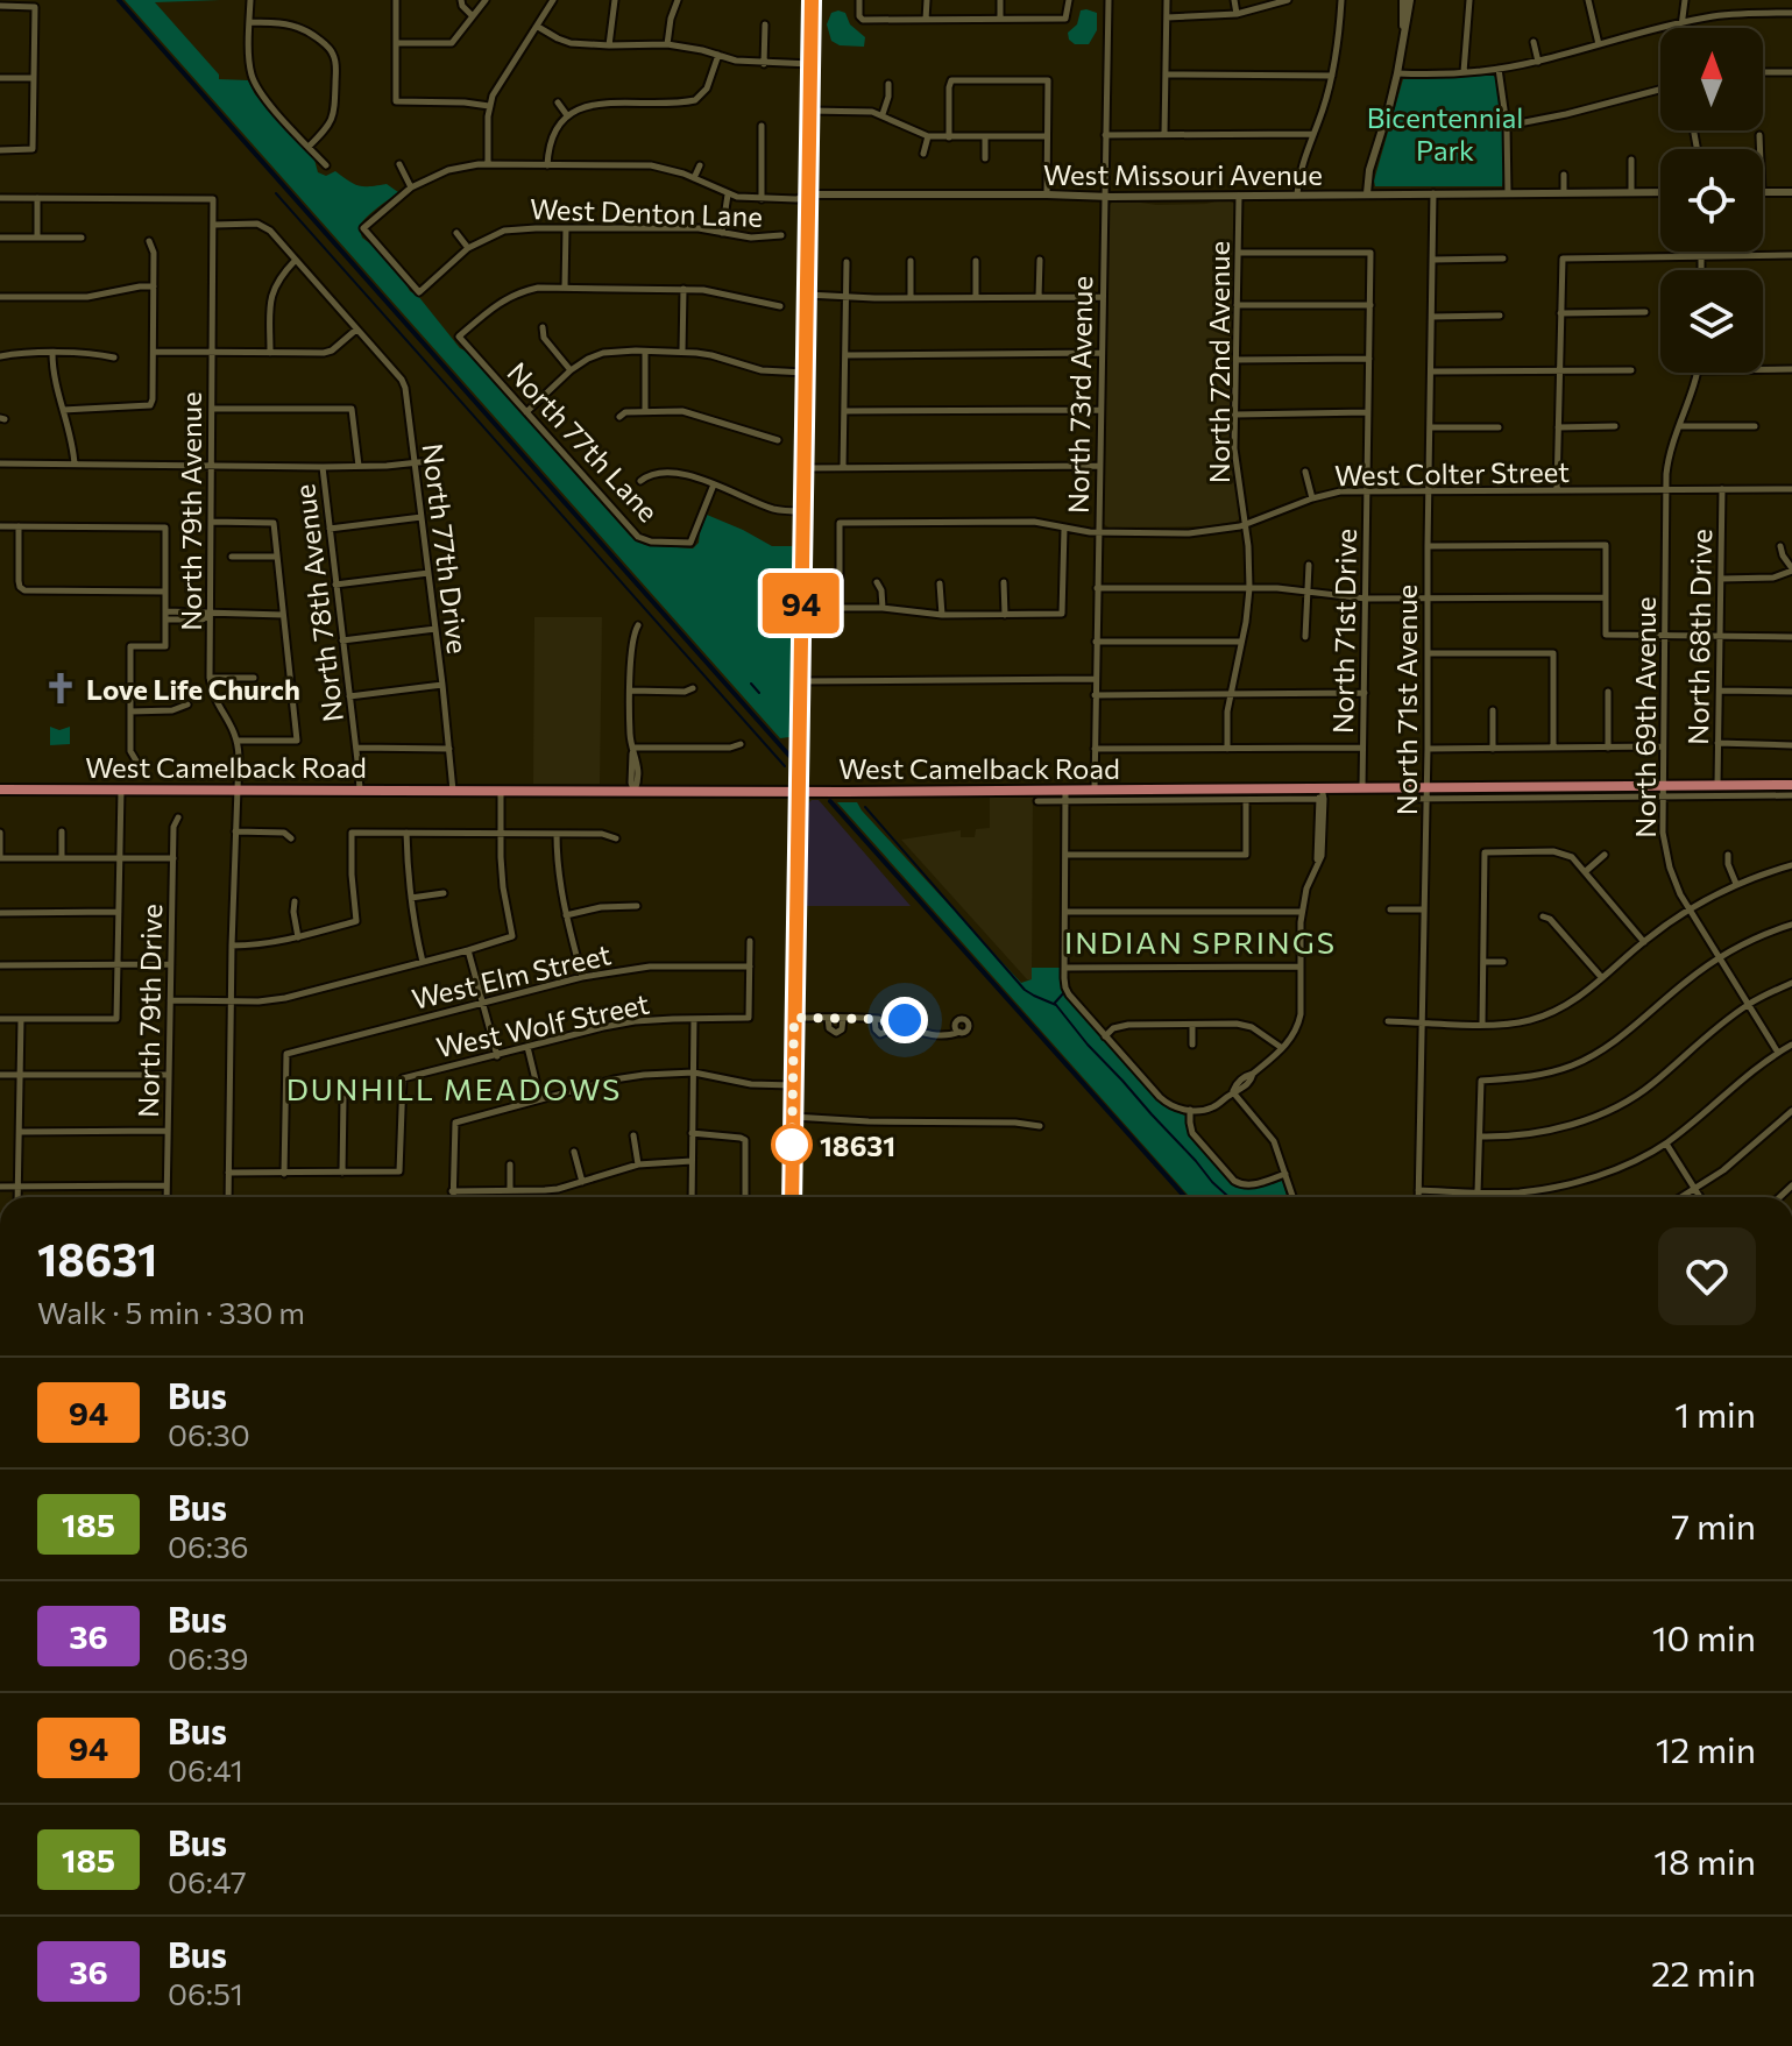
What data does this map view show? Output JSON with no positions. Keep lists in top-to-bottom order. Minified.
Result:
{"streets":{"main road":["West Camelback Road"],"street":["West Missouri Avenue","West Denton Lane","North 72nd Avenue","North 73rd Avenue","North 77th Lane","West Colter Street","North 79th Avenue","North 77th Drive","North 78th Avenue","North 71st Drive","North 68th Drive","North 71st Avenue","North 69th Avenue","West Elm Street","North 79th Drive","West Wolf Street"]},"crossings":[["West Missouri Avenue","West Denton Lane"],["West Missouri Avenue","North 72nd Avenue"],["West Missouri Avenue","North 73rd Avenue"],["West Missouri Avenue","North 71st Avenue"],["North 72nd Avenue","West Colter Street"],["North 72nd Avenue","North 71st Drive"],["North 73rd Avenue","West Colter Street"],["North 73rd Avenue","West Camelback Road"],["West Colter Street","North 71st Drive"],["West Colter Street","North 68th Drive"],["West Colter Street","North 71st Avenue"],["West Colter Street","North 69th Avenue"],["North 79th Avenue","North 77th Drive"],["North 79th Avenue","West Camelback Road"],["North 77th Drive","West Camelback Road"],["North 78th Avenue","West Camelback Road"],["North 71st Drive","West Camelback Road"],["North 68th Drive","West Camelback Road"],["North 71st Avenue","West Camelback Road"],["North 69th Avenue","West Camelback Road"],["West Elm Street","West Wolf Street"]],"districts":["INDIAN SPRINGS","DUNHILL MEADOWS"],"parks":["Bicentennial Park"],"places":{"church":["Love Life Church"],"other":["18631"]},"lines":["bus line 94"],"north":"top","page":{"on_map":"94","heading":["18631","Walk · 5 min · 330 m"],"list":[{"mark":"94","name":"Bus","note":"06:30","value":"1 min"},{"mark":"185","name":"Bus","note":"06:36","value":"7 min"},{"mark":"36","name":"Bus","note":"06:39","value":"10 min"},{"mark":"94","name":"Bus","note":"06:41","value":"12 min"},{"mark":"185","name":"Bus","note":"06:47","value":"18 min"},{"mark":"36","name":"Bus","note":"06:51","value":"22 min"}]}}
